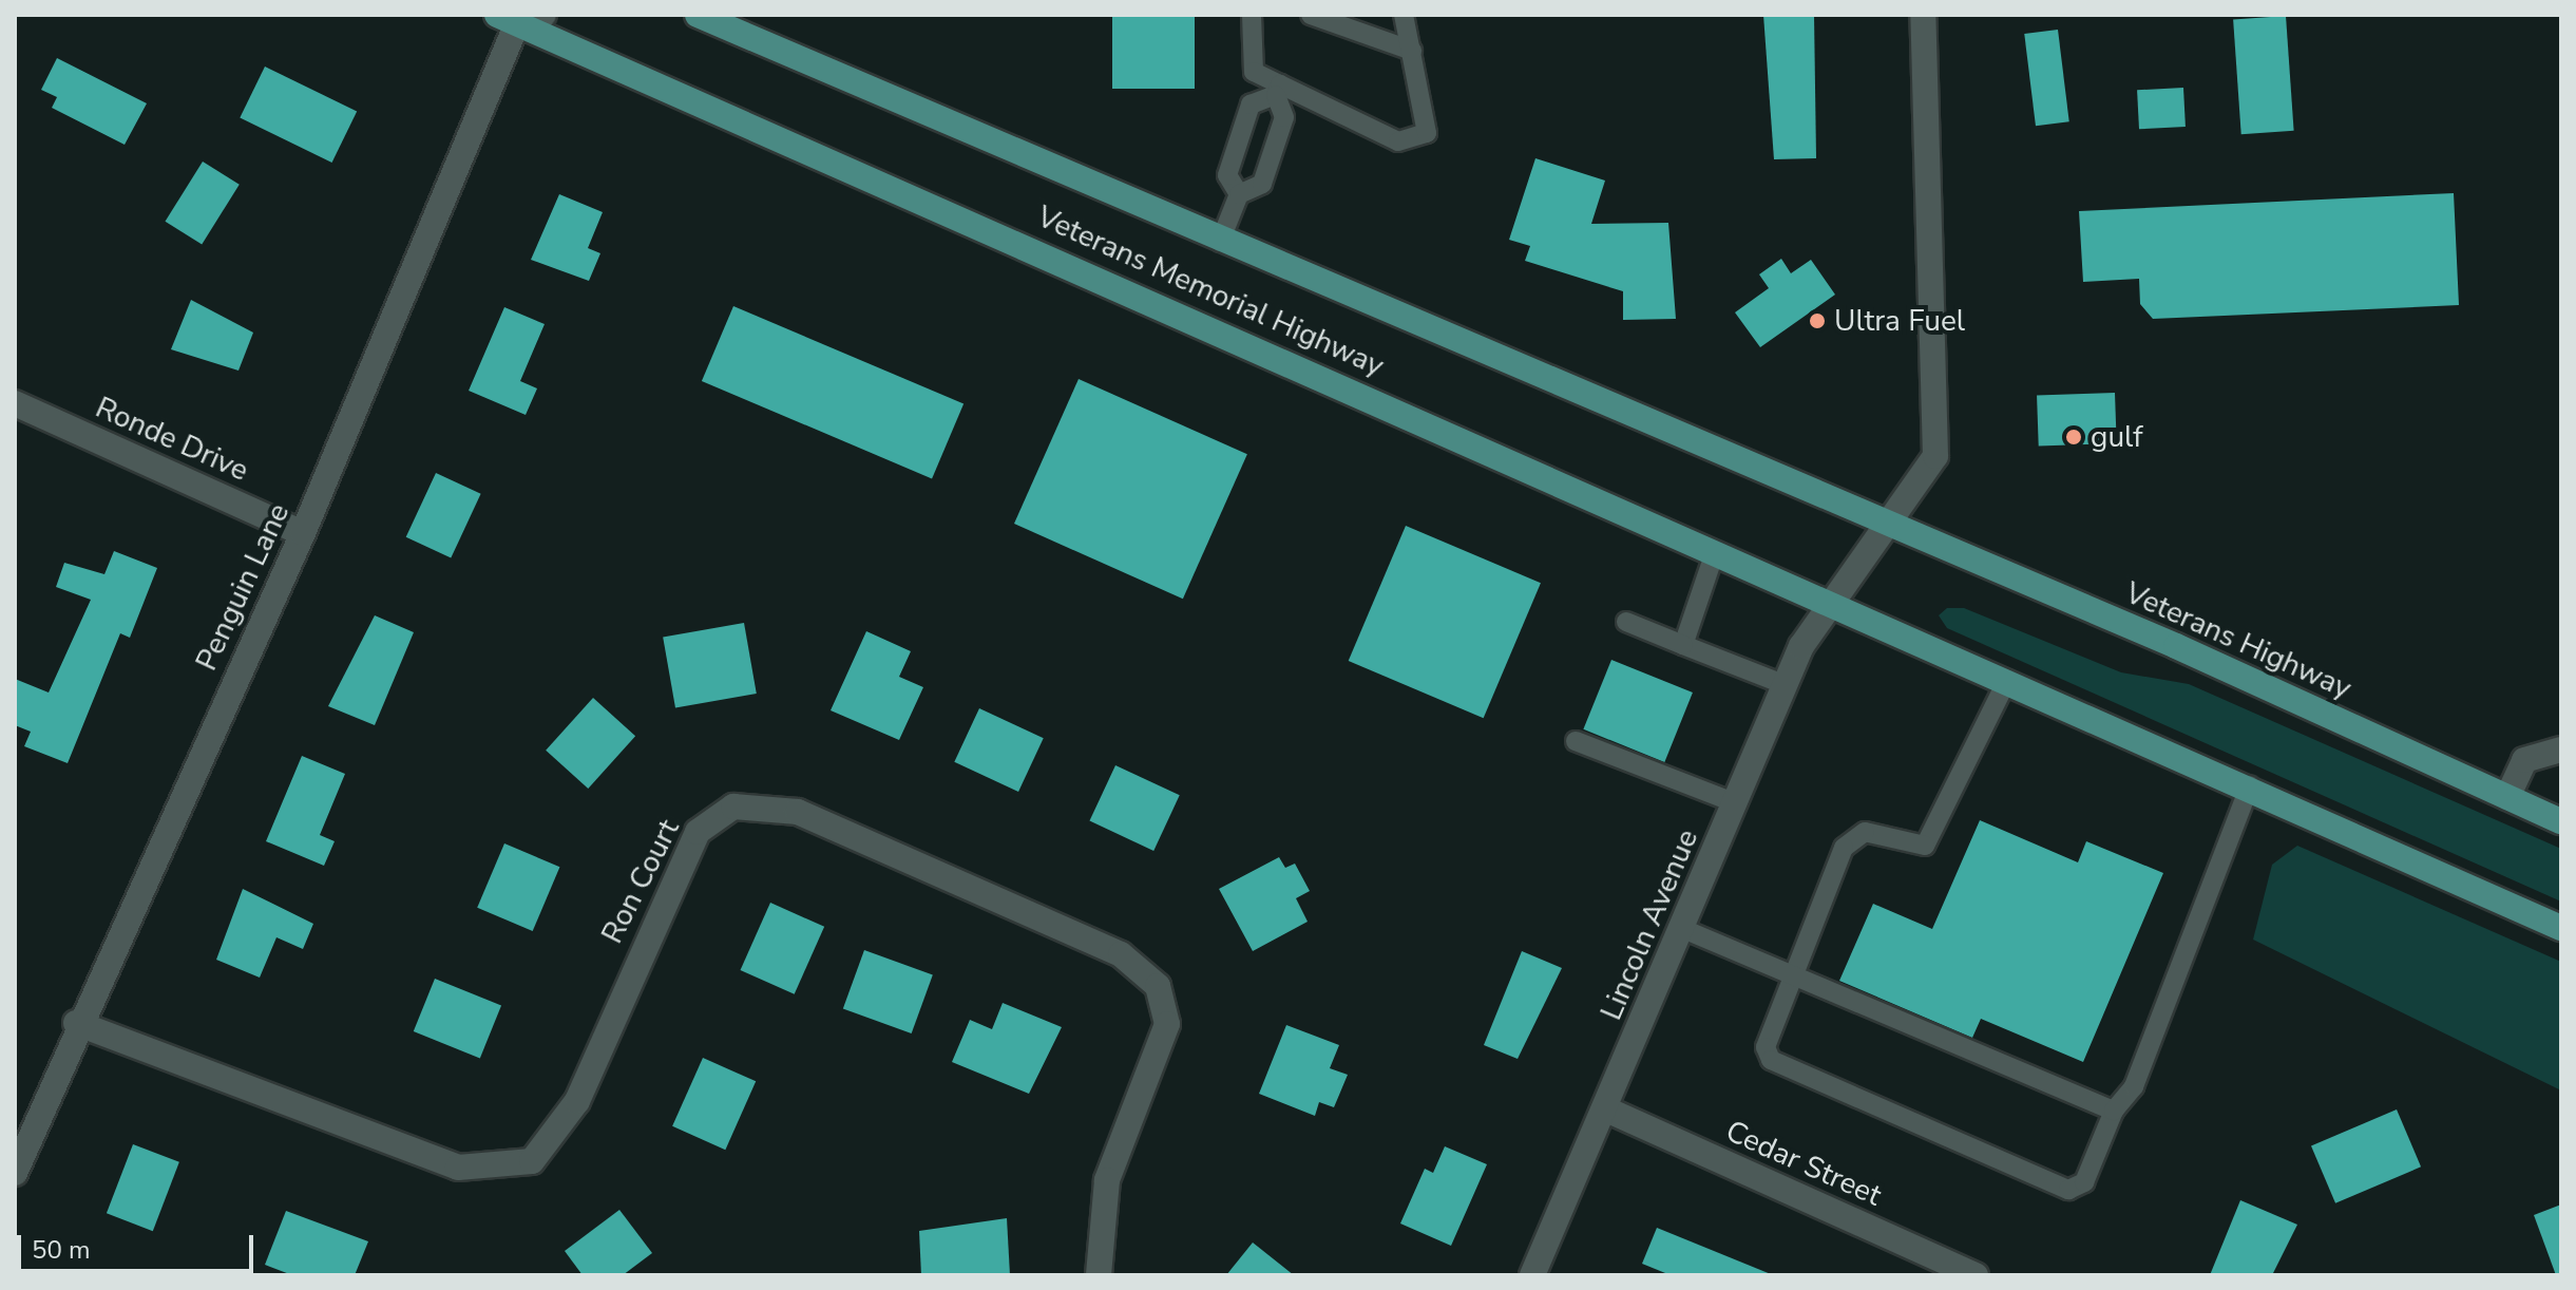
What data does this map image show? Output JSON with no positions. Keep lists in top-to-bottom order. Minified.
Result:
{"streets":{"main road":["Veterans Memorial Highway","Veterans Highway"],"street":["Ronde Drive","Penguin Lane","Ron Court","Lincoln Avenue","Cedar Street"]},"crossings":[["Veterans Memorial Highway","Penguin Lane"],["Veterans Memorial Highway","Veterans Highway"],["Veterans Memorial Highway","Lincoln Avenue"],["Ronde Drive","Penguin Lane"],["Penguin Lane","Ron Court"],["Veterans Highway","Lincoln Avenue"],["Lincoln Avenue","Cedar Street"]],"places":["Ultra Fuel","gulf"],"scale_bar":"50 m"}
